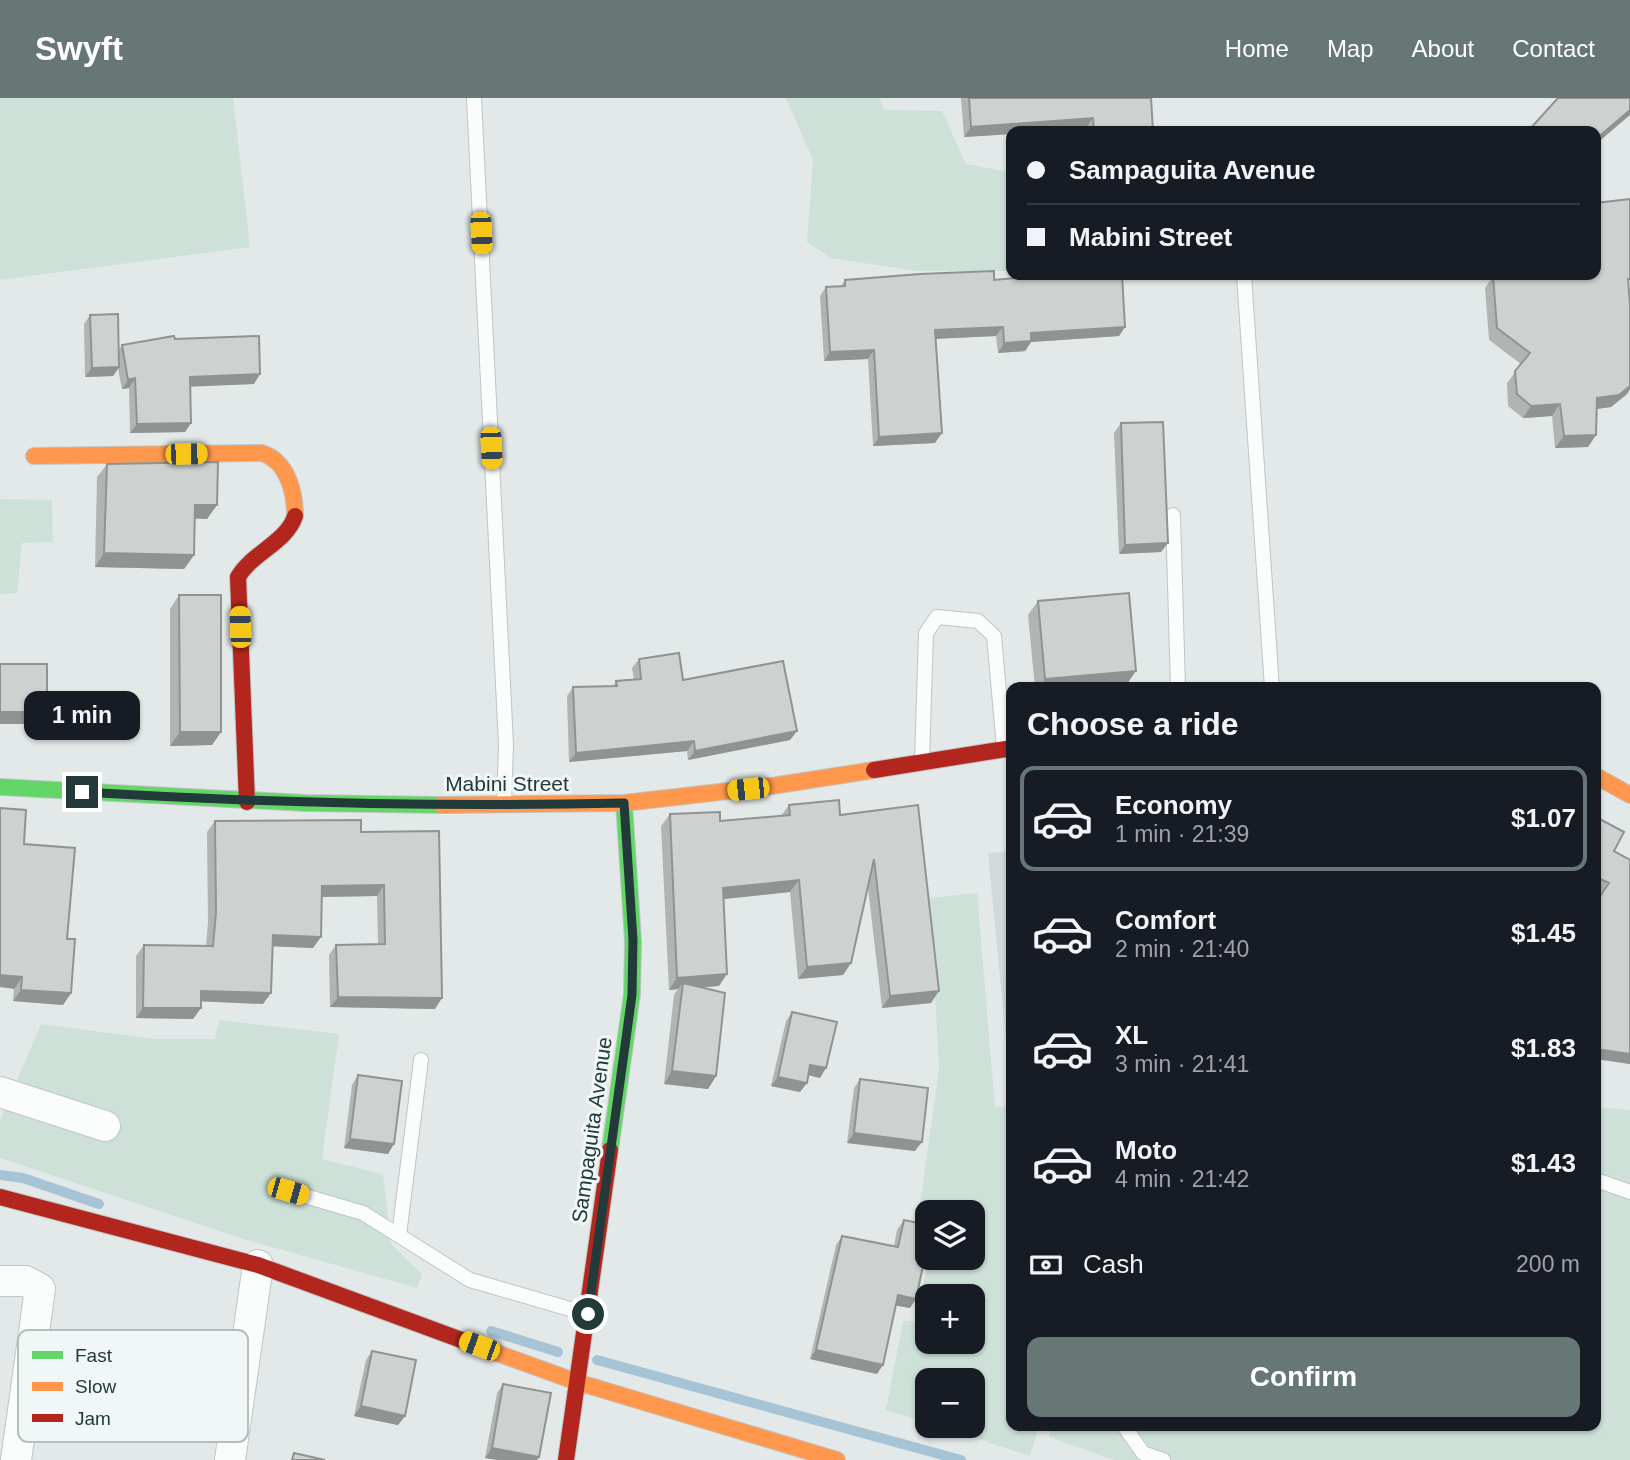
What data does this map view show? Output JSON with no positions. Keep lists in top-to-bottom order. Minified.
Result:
{"streets":{"main road":["Mabini Street","Sampaguita Avenue"]},"crossings":[["Mabini Street","Sampaguita Avenue"]],"legend":["Fast","Slow","Jam"],"page":{"header":"Swyft","nav":["Home","Map","About","Contact"],"banner":["Sampaguita Avenue","Mabini Street"],"heading":"Choose a ride","bubble":"1 min","list":[{"name":"Economy","note":"1 min · 21:39","value":"$1.07"},{"name":"Comfort","note":"2 min · 21:40","value":"$1.45"},{"name":"XL","note":"3 min · 21:41","value":"$1.83"},{"name":"Moto","note":"4 min · 21:42","value":"$1.43"}],"map_buttons":["+","−"],"pay":["Cash","200 m"],"buttons":"Confirm"}}
